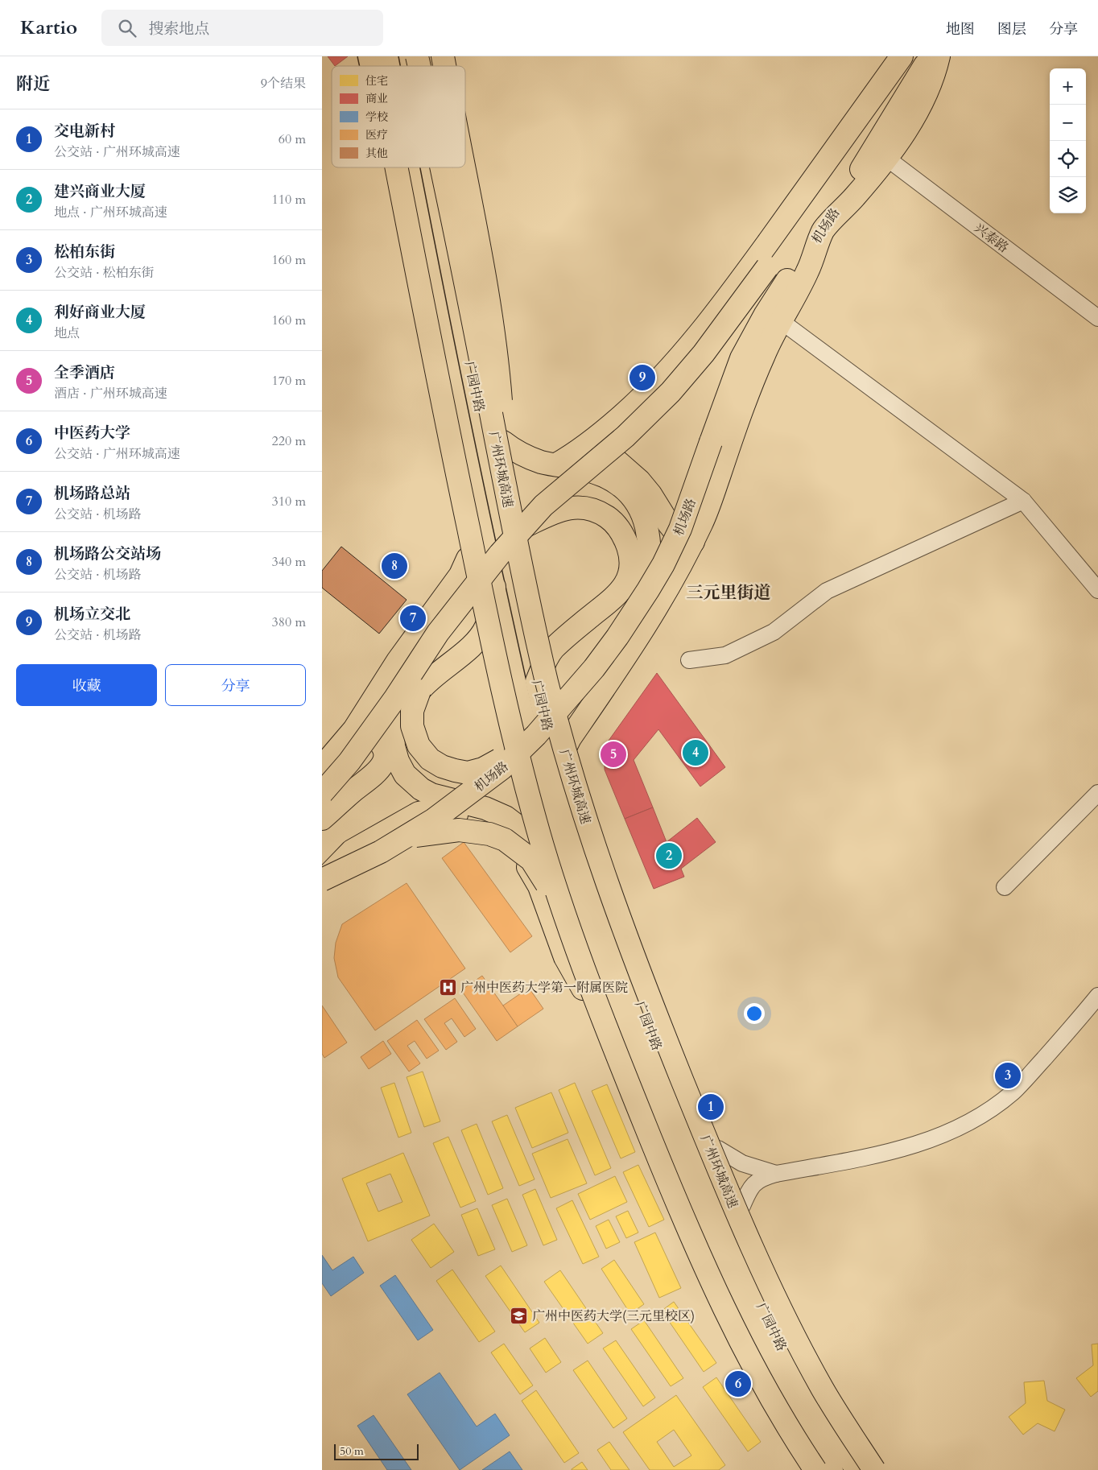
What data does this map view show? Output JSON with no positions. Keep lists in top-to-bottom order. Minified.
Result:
{"streets":{"highway":["机场路","广园中路","广州环城高速"],"street":["兴泰路"]},"crossings":[["机场路","广州环城高速"]],"districts":["三元里街道"],"places":{"hospital":["广州中医药大学第一附属医院"],"school or university":["广州中医药大学(三元里校区)"]},"legend":["住宅","商业","学校","医疗","其他"],"scale_bar":"50 m","page":{"header":"Kartio","search":"搜索地点","nav":["地图","图层","分享"],"heading":["附近","9个结果"],"map_buttons":["+","−"],"list":[{"mark":"1","name":"交电新村","note":"公交站 · 广州环城高速","value":"60 m"},{"mark":"2","name":"建兴商业大厦","note":"地点 · 广州环城高速","value":"110 m"},{"mark":"3","name":"松柏东街","note":"公交站 · 松柏东街","value":"160 m"},{"mark":"4","name":"利好商业大厦","note":"地点","value":"160 m"},{"mark":"5","name":"全季酒店","note":"酒店 · 广州环城高速","value":"170 m"},{"mark":"6","name":"中医药大学","note":"公交站 · 广州环城高速","value":"220 m"},{"mark":"7","name":"机场路总站","note":"公交站 · 机场路","value":"310 m"},{"mark":"8","name":"机场路公交站场","note":"公交站 · 机场路","value":"340 m"},{"mark":"9","name":"机场立交北","note":"公交站 · 机场路","value":"380 m"}],"pins":["9","8","7","4","5","2","3","1","6"],"buttons":["收藏","分享"],"scale":"50 m"}}
